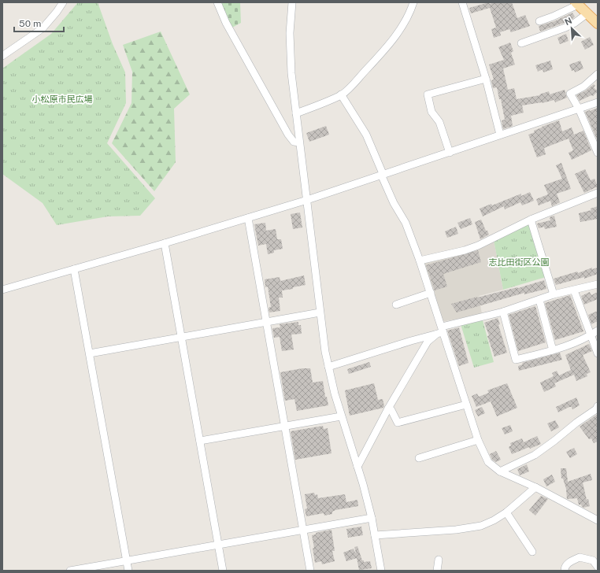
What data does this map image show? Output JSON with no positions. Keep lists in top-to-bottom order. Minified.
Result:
{"parks":["小松原市民広場","志比田街区公園"],"scale_bar":"50 m","north":"top left"}
